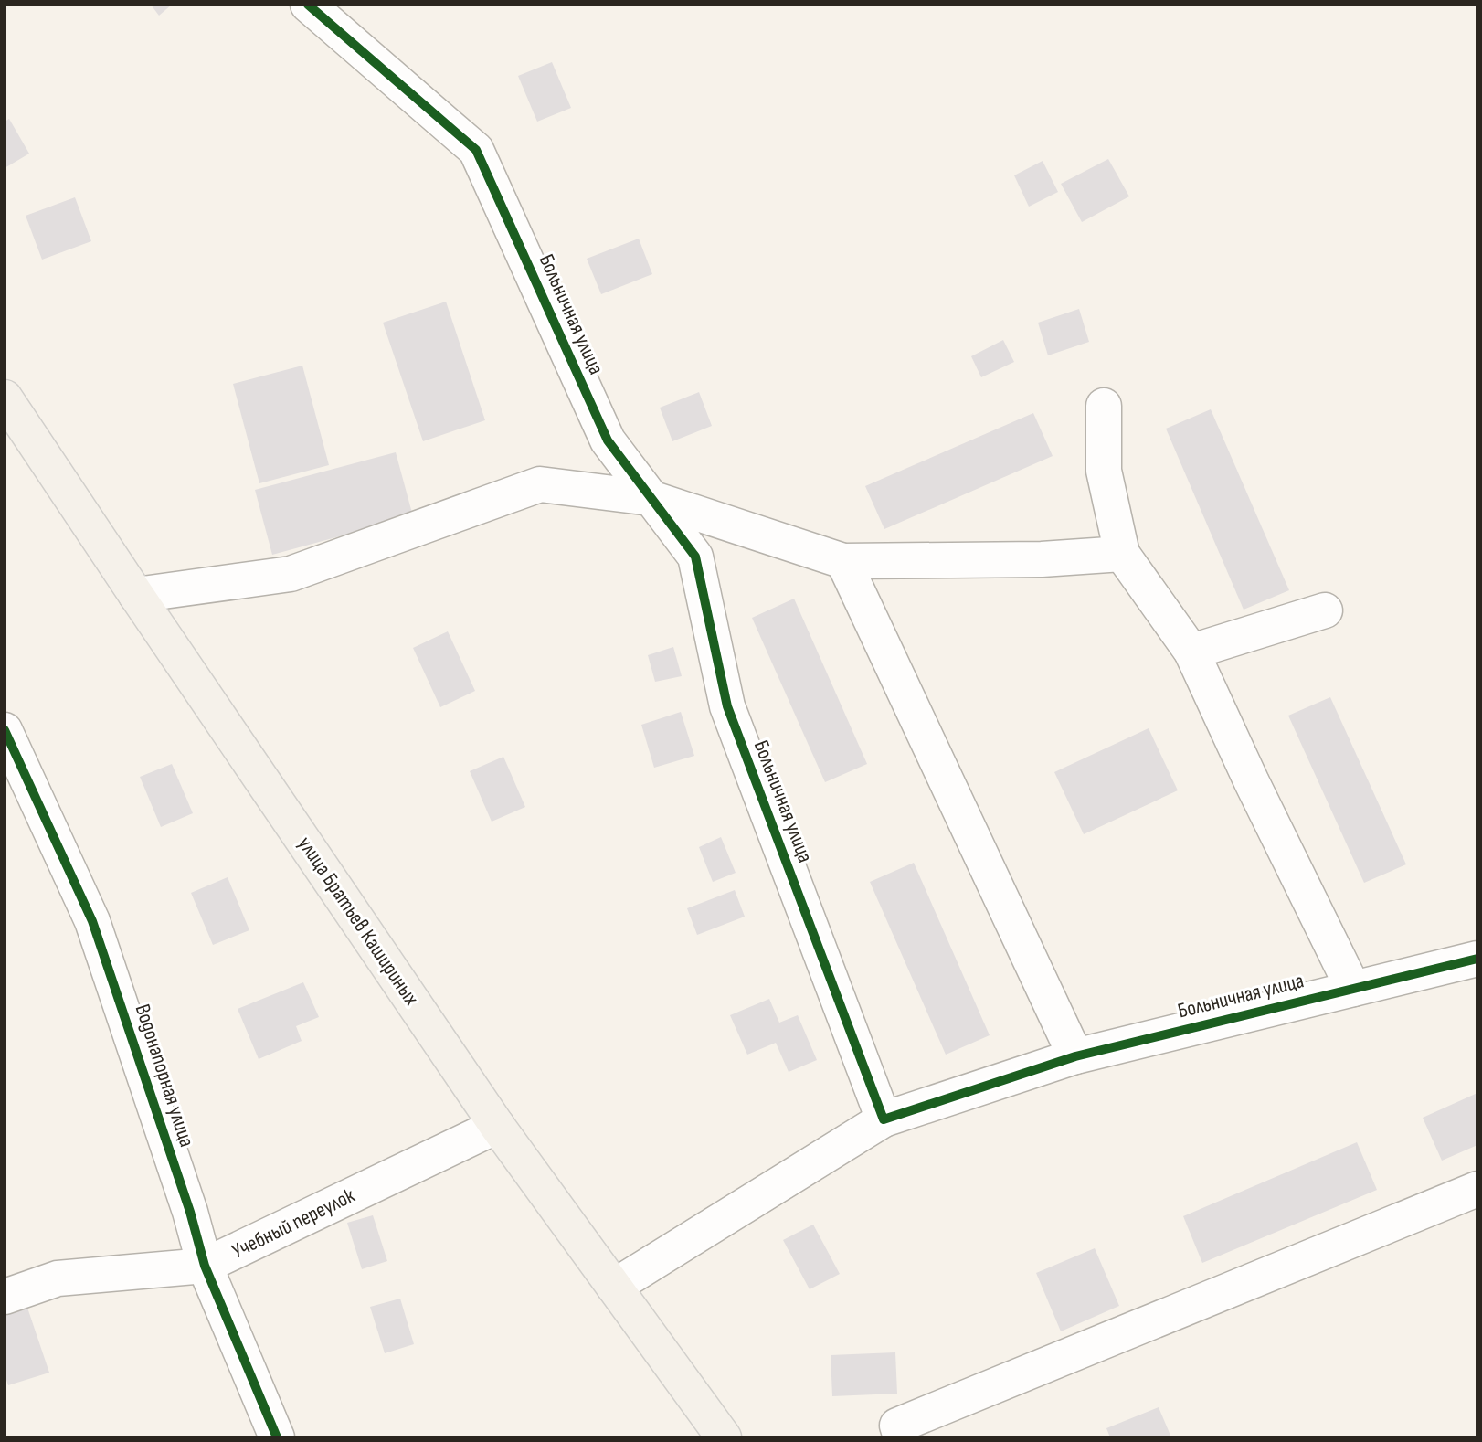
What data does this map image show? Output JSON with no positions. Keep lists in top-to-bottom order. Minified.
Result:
{"streets":{"main road":["улица Братьев Кашириных"],"street":["Больничная улица","Водонапорная улица","Учебный переулок"]},"crossings":[["улица Братьев Кашириных","Учебный переулок"],["Водонапорная улица","Учебный переулок"]]}
